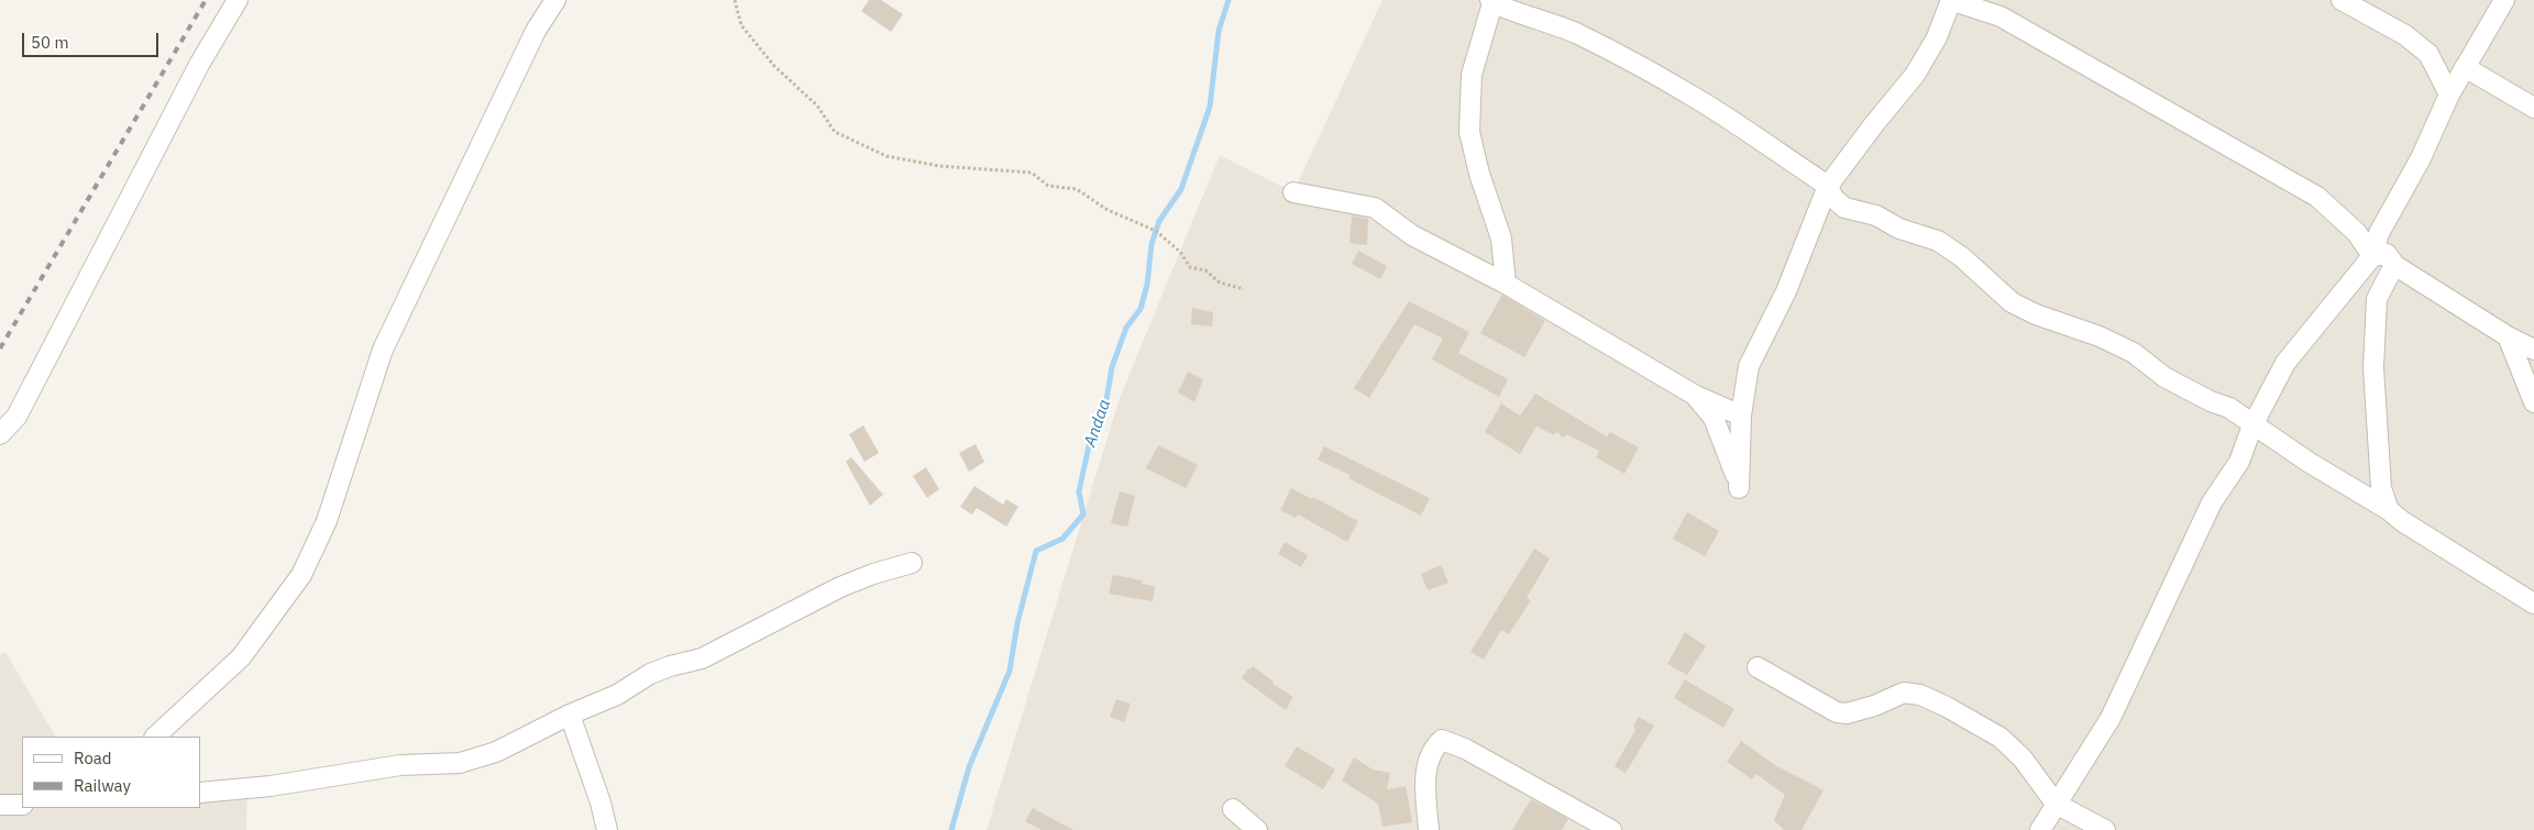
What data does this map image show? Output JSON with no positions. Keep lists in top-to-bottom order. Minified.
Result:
{"water":["Andaa"],"legend":["Road","Railway"],"scale_bar":"50 m"}
